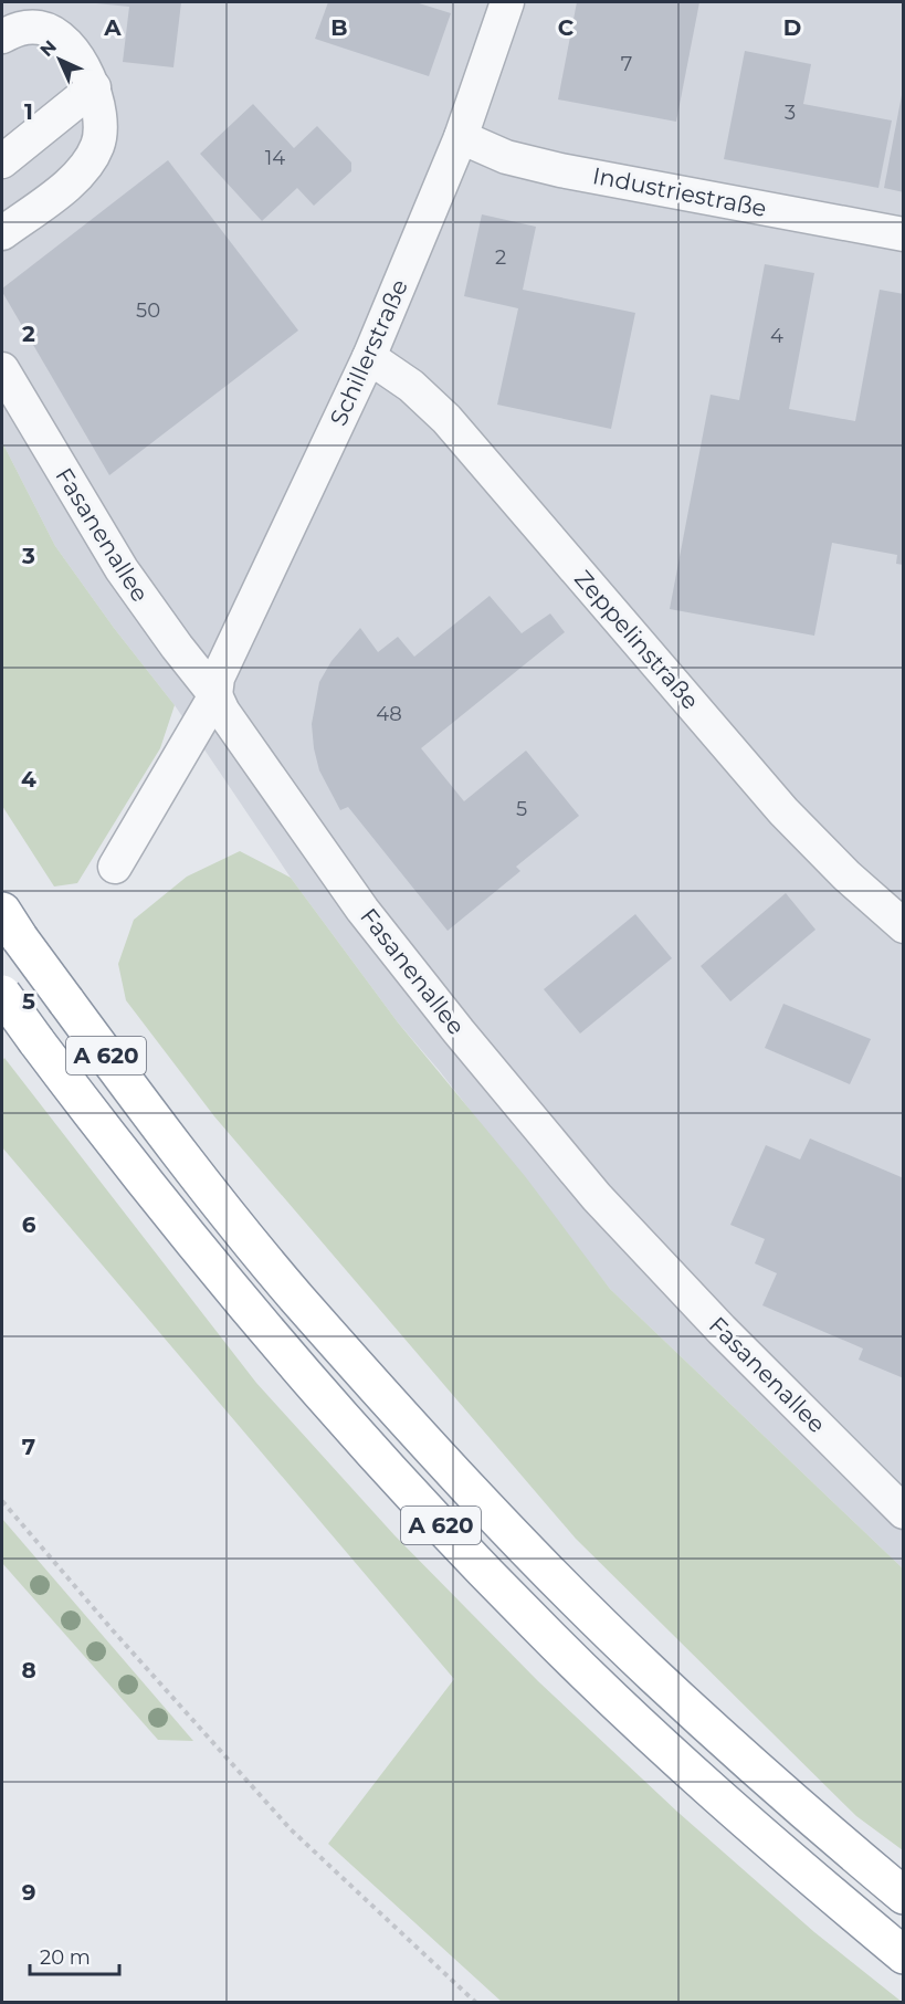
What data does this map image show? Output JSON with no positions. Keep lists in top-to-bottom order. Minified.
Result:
{"streets":{"highway":["A 620"],"street":["Industriestraße","Schillerstraße","Fasanenallee","Zeppelinstraße"]},"crossings":[["Industriestraße","Schillerstraße"],["Schillerstraße","Fasanenallee"],["Schillerstraße","Zeppelinstraße"]],"house_numbers":["7","3","14","2","50","4","48","5"],"scale_bar":"20 m","north":"top left","grid":{"columns":["A","B","C","D"],"rows":["1","2","3","4","5","6","7","8","9"]}}
